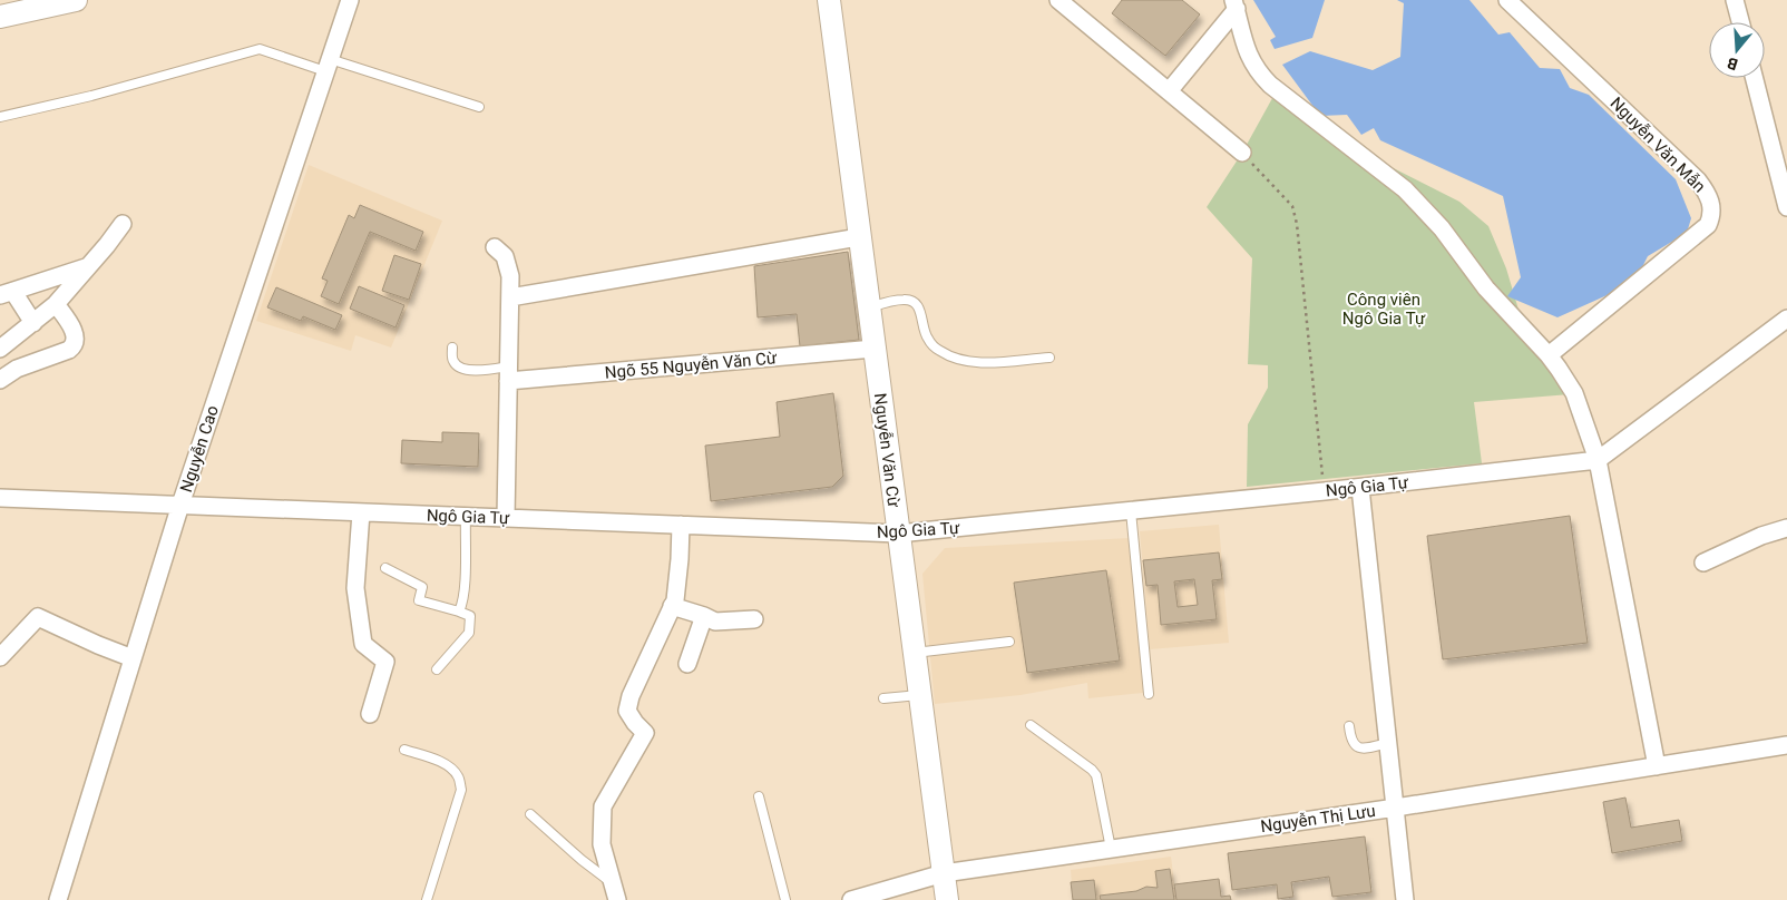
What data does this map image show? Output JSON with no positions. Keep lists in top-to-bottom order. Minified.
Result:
{"streets":{"street":["Nguyễn Văn Mẫn","Ngõ 55 Nguyễn Văn Cừ","Nguyễn Cao","Nguyễn Văn Cừ","Ngô Gia Tự","Nguyễn Thị Lưu"]},"crossings":[["Ngõ 55 Nguyễn Văn Cừ","Nguyễn Văn Cừ"],["Nguyễn Cao","Ngô Gia Tự"],["Nguyễn Văn Cừ","Ngô Gia Tự"],["Nguyễn Văn Cừ","Nguyễn Thị Lưu"]],"parks":["Công viên Ngô Gia Tự"],"north":"bottom"}
